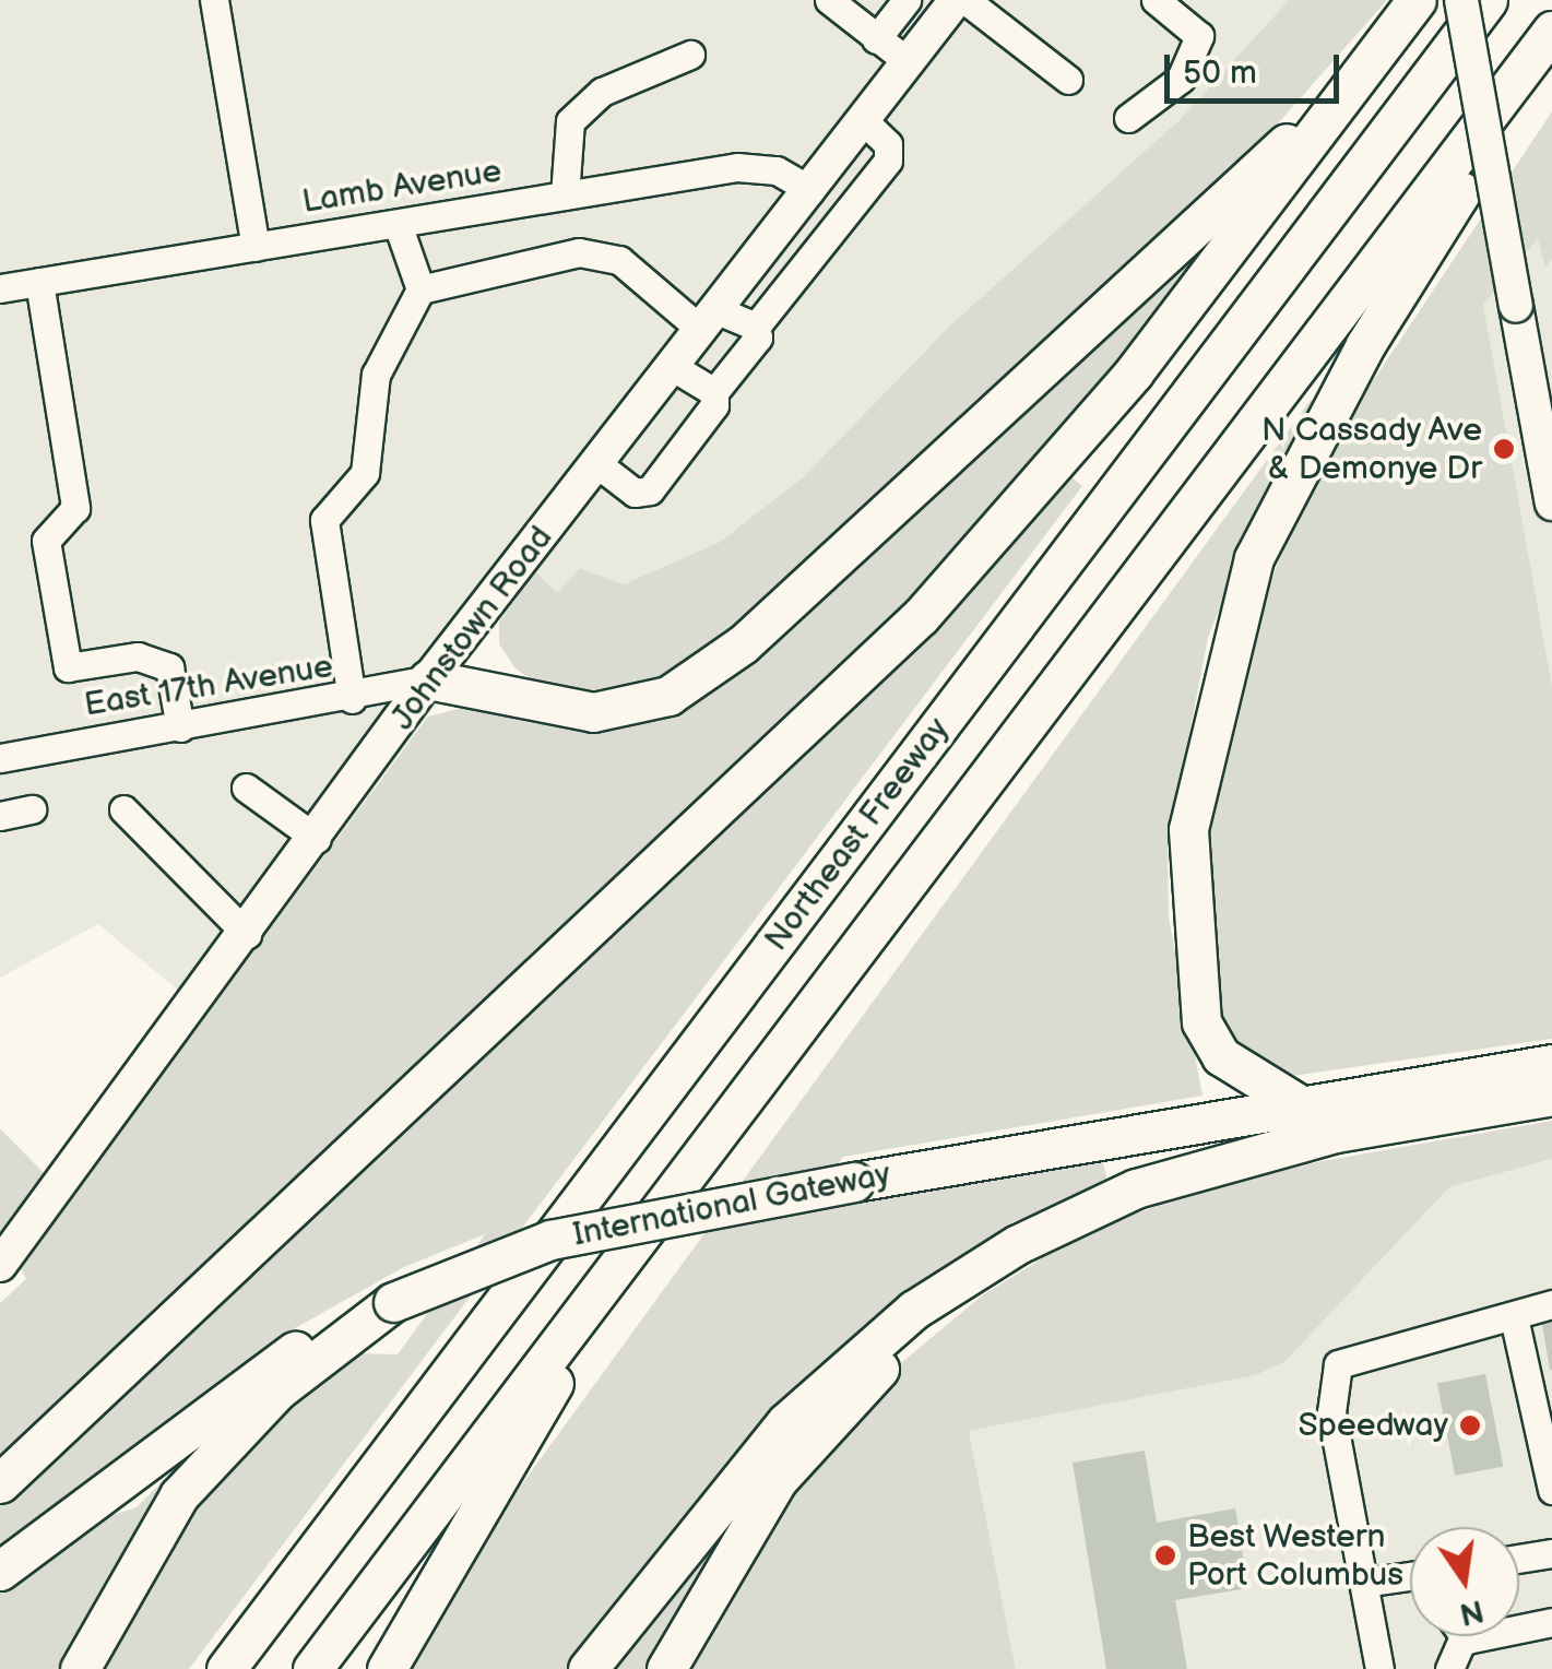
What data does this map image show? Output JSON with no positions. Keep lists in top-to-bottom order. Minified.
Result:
{"streets":{"highway":["Northeast Freeway","International Gateway"],"main road":["Johnstown Road"],"street":["Lamb Avenue","East 17th Avenue"]},"crossings":[["Lamb Avenue","Johnstown Road"],["Johnstown Road","East 17th Avenue"]],"places":["N Cassady Ave & Demonye Dr","Speedway","Best Western Port Columbus"],"scale_bar":"50 m","north":"bottom"}
